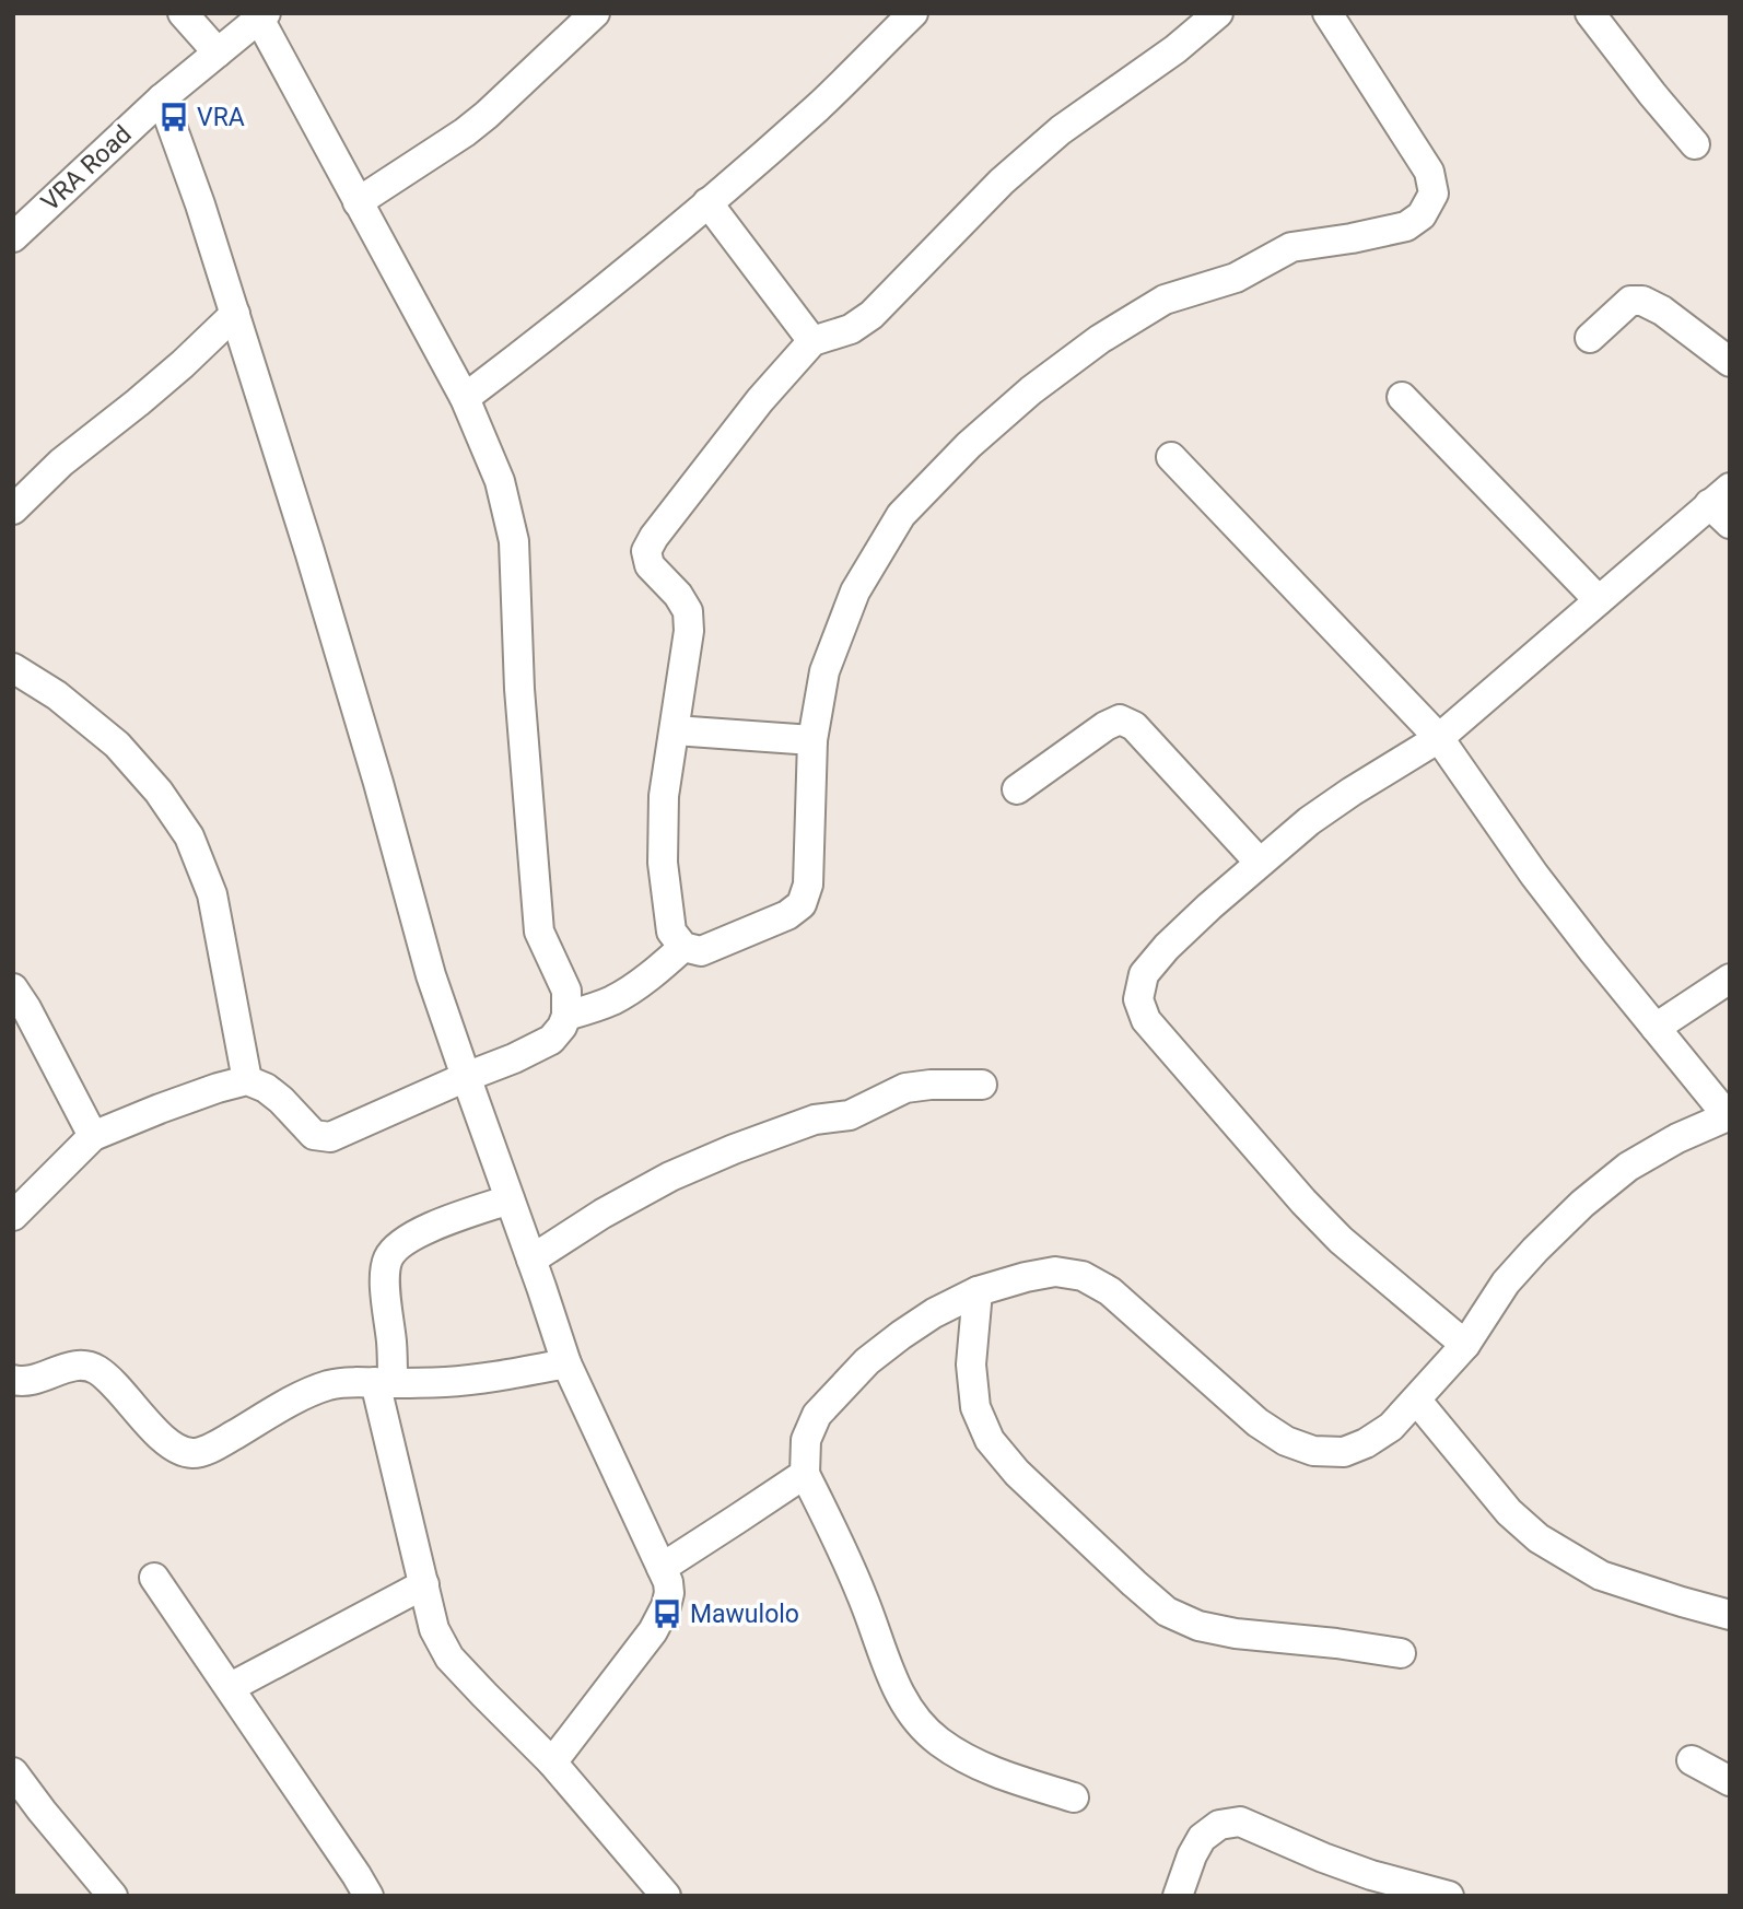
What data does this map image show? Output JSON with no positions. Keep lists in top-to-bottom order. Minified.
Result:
{"streets":{"street":["VRA Road"]},"places":{"bus stop":["VRA","Mawulolo"]}}
